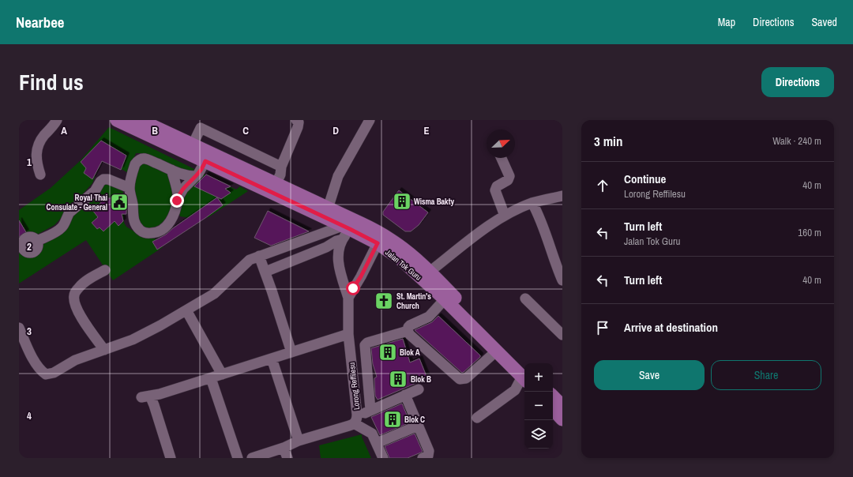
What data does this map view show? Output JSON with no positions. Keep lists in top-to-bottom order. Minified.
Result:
{"streets":{"main road":["Jalan Tok Guru"],"street":["Lorong Reffilesu"]},"crossings":[["Jalan Tok Guru","Lorong Reffilesu"]],"places":{"building":["Wisma Bakty","Blok A","Blok B","Blok C"],"public building":["Royal Thai Consulate - General"],"church":["St. Martin's Church"]},"north":"top right","page":{"header":"Nearbee","nav":["Map","Directions","Saved"],"title":"Find us","buttons":["Directions",["Save","Share"]],"heading":["3 min","Walk · 240 m"],"list":[["Continue","Lorong Reffilesu","40 m"],["Turn left","Jalan Tok Guru","160 m"],["Turn left","40 m"],"Arrive at destination"],"map_buttons":["+","−"]},"grid":{"columns":["A","B","C","D","E"],"rows":["1","2","3","4"]}}
